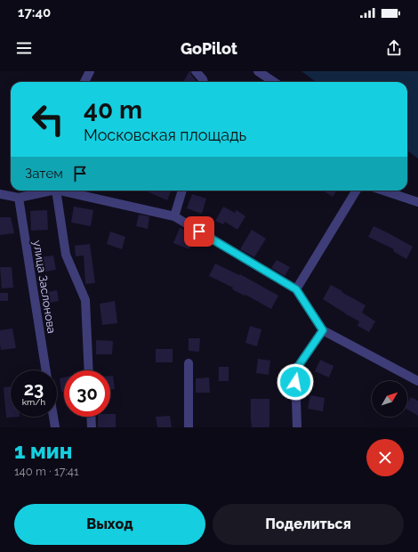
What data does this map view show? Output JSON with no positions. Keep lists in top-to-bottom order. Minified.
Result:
{"streets":{"street":["улица Заслонова"]},"north":"top right","page":{"status":"17:40","header":"GoPilot","turn":["40 m","Московская площадь"],"then":"Затем","speed":"23 km/h","limit":"30","heading":["1 мин","140 m · 17:41"],"buttons":["Выход","Поделиться"]}}
